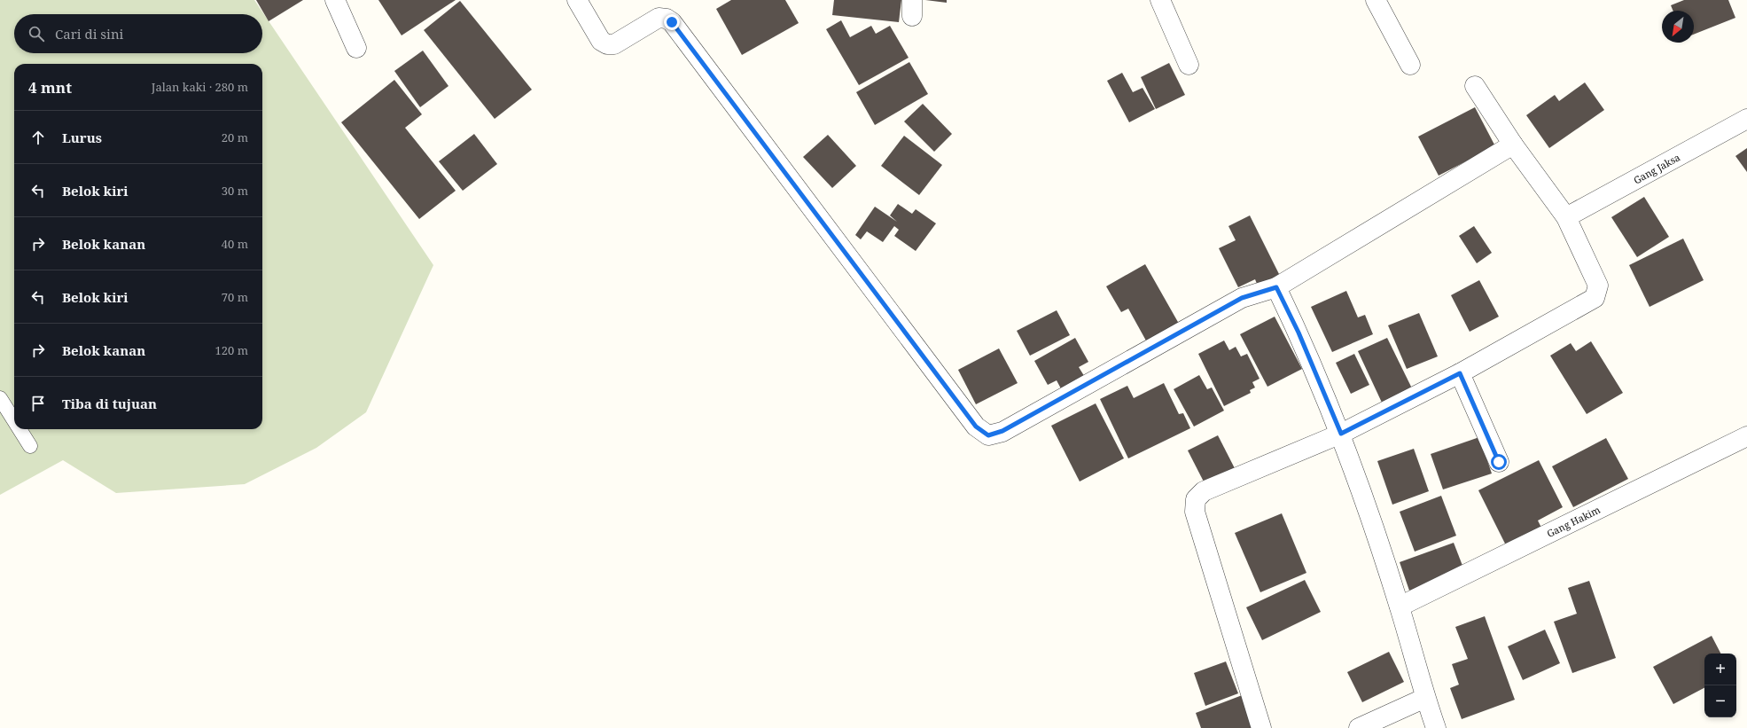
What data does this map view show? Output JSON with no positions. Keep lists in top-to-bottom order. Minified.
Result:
{"streets":{"street":["Gang Jaksa","Gang Hakim"]},"north":"bottom left","page":{"search":"Cari di sini","heading":["4 mnt","Jalan kaki · 280 m"],"list":[["Lurus","20 m"],["Belok kiri","30 m"],["Belok kanan","40 m"],["Belok kiri","70 m"],["Belok kanan","120 m"],"Tiba di tujuan"],"map_buttons":["+","−"]}}
